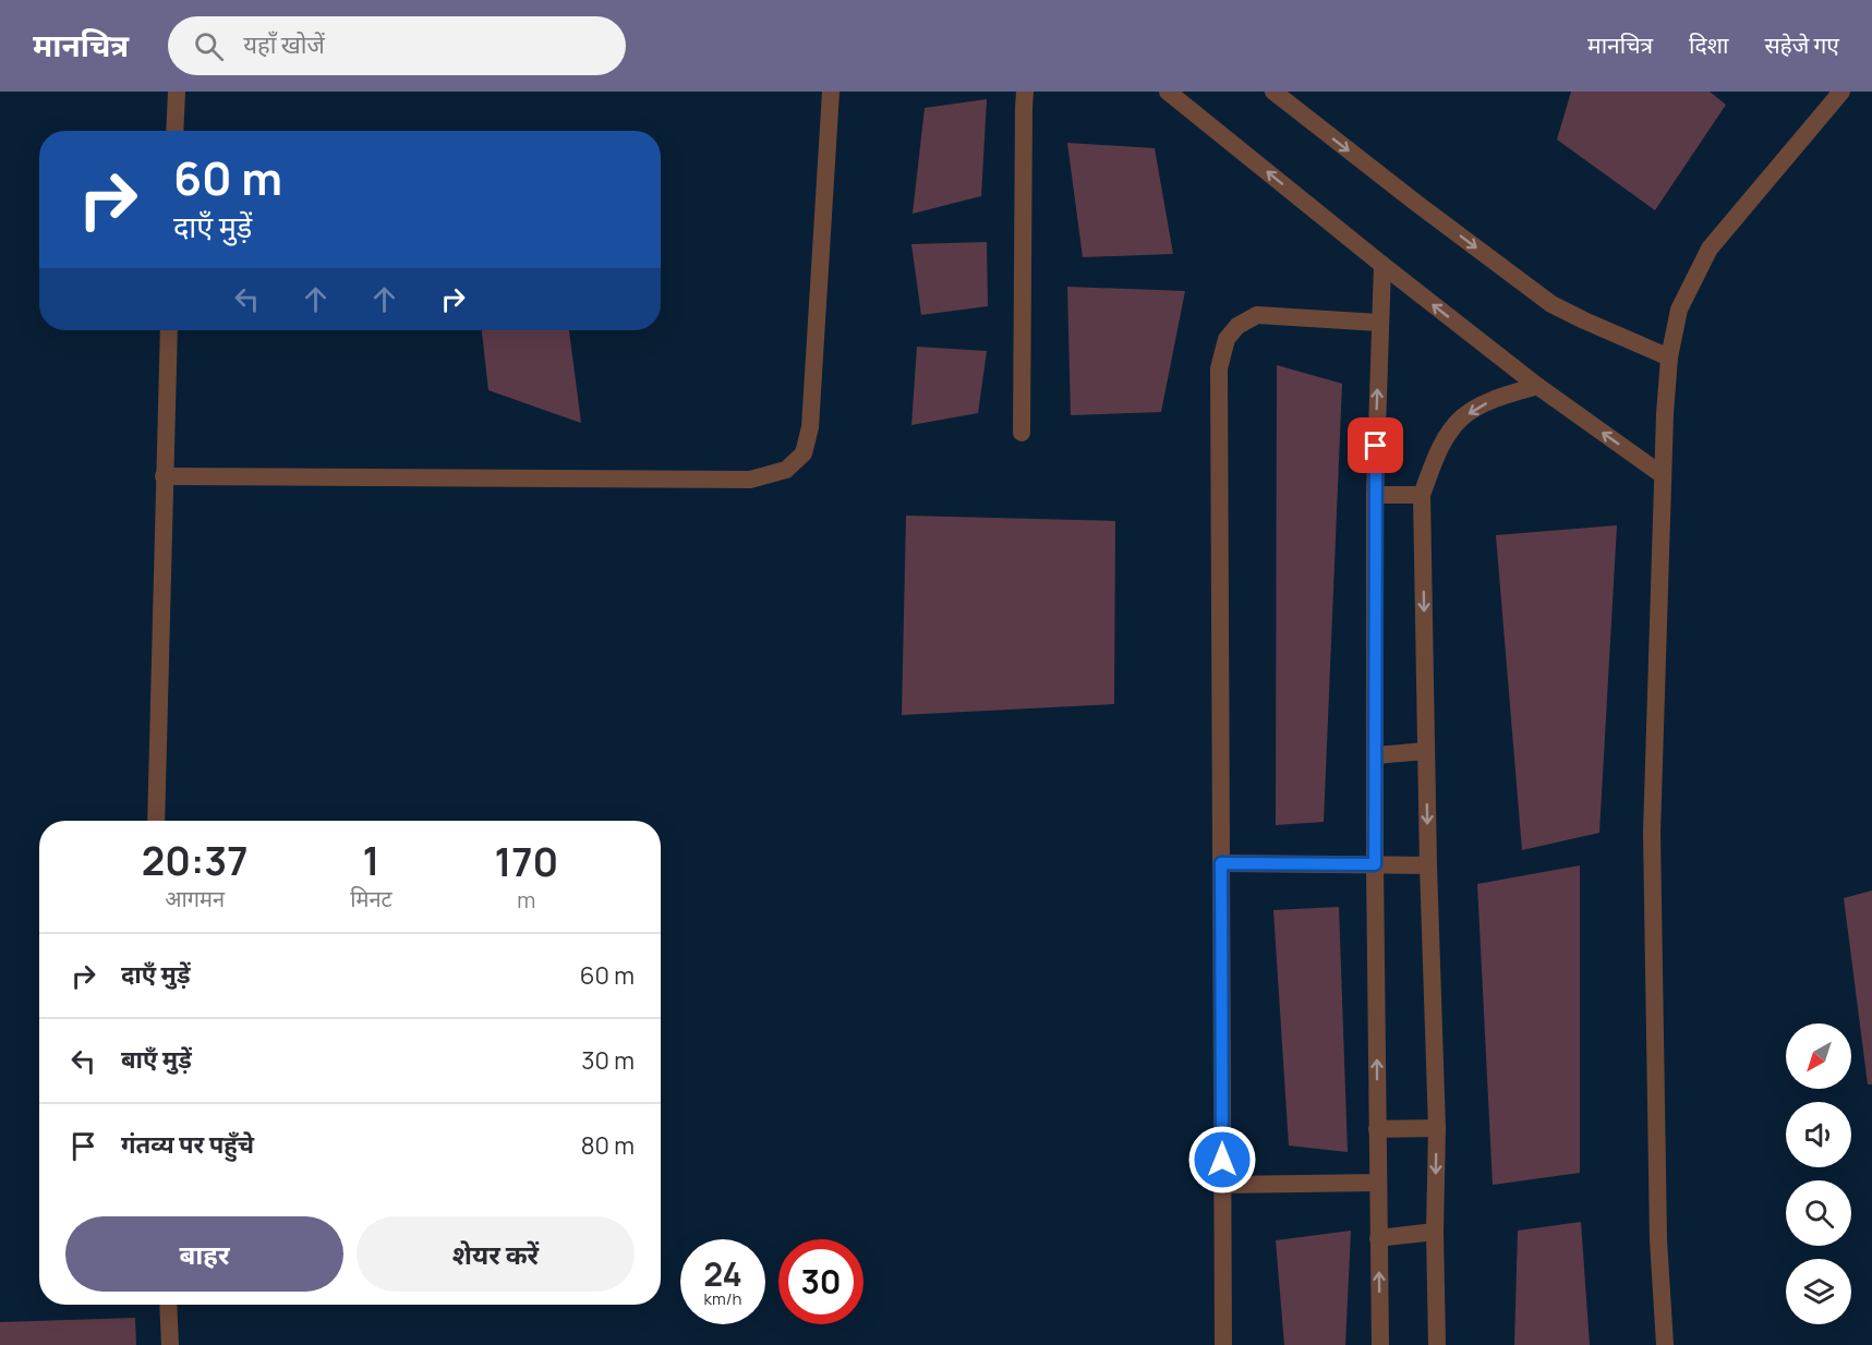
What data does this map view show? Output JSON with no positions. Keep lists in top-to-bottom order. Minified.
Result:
{"north":"bottom left","page":{"header":"मानचित्र","search":"यहाँ खोजें","nav":["मानचित्र","दिशा","सहेजे गए"],"turn":["60 m","दाएँ मुड़ें"],"eta":["20:37","आगमन","1","मिनट","170","m"],"list":[{"name":"दाएँ मुड़ें","value":"60 m"},{"name":"बाएँ मुड़ें","value":"30 m"},{"name":"गंतव्य पर पहुँचे","value":"80 m"}],"buttons":["बाहर","शेयर करें"],"speed":"24 km/h","limit":"30"}}
